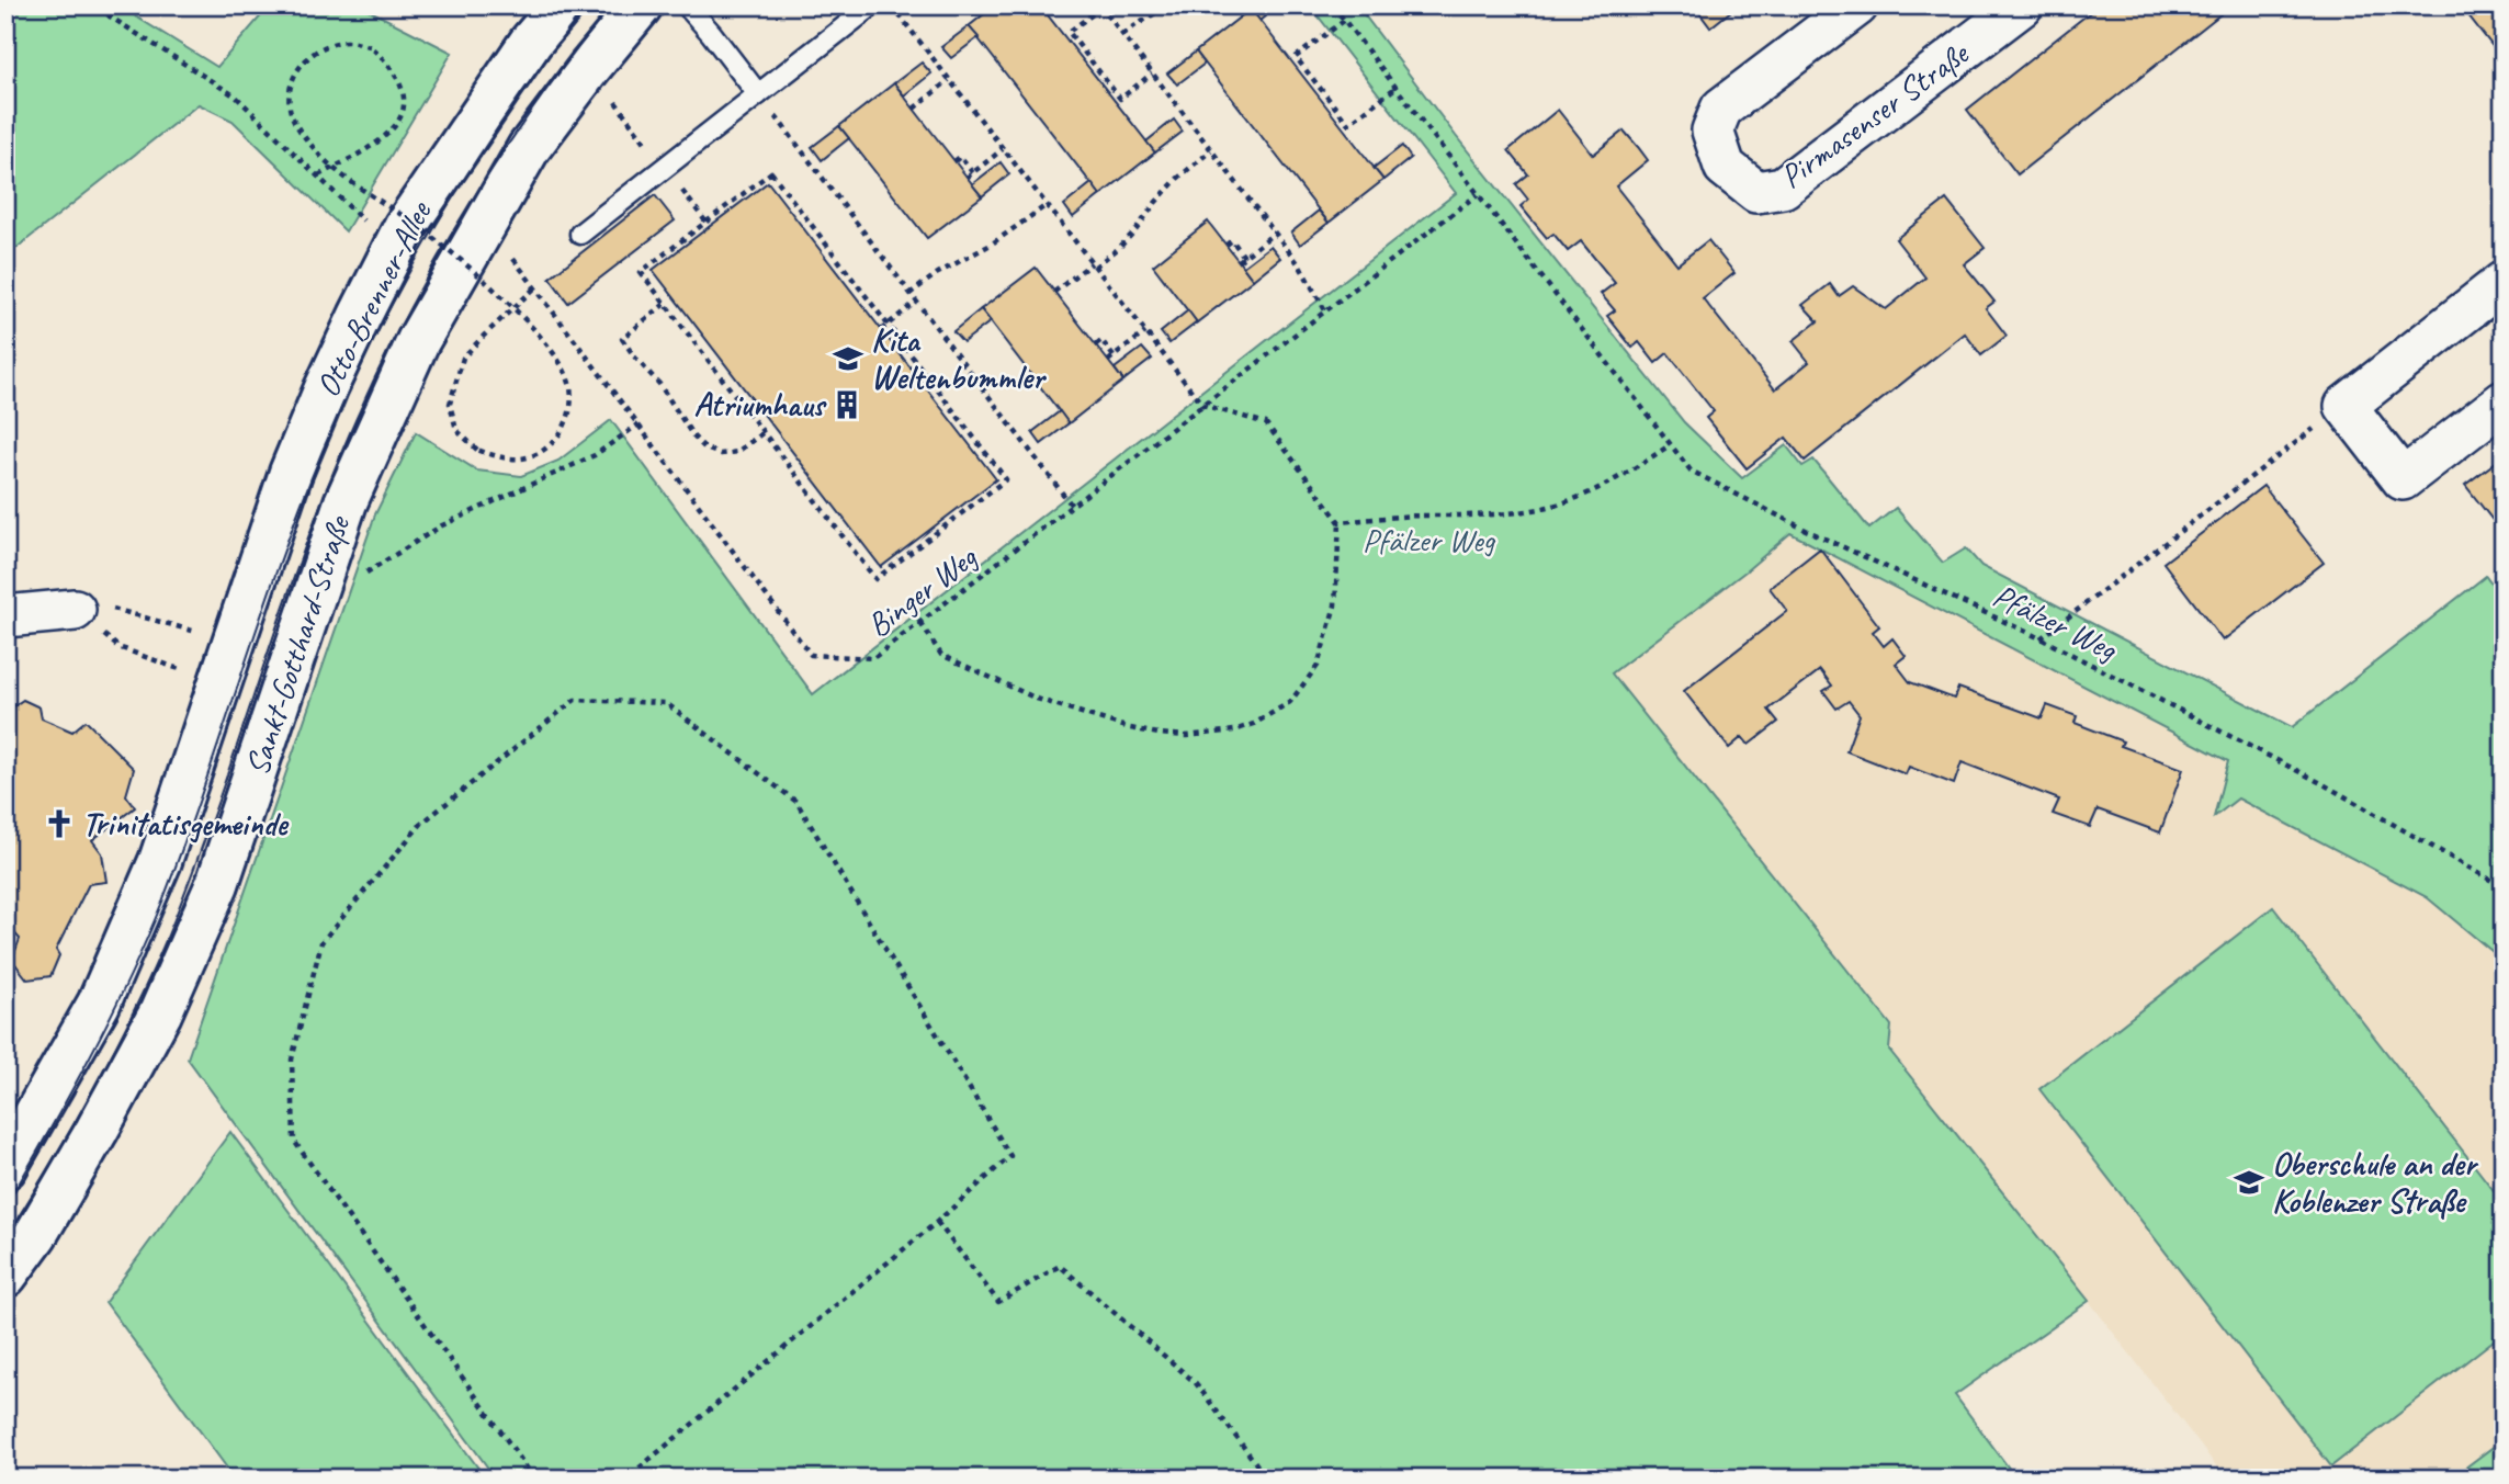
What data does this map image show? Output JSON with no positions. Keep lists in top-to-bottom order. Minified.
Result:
{"streets":{"street":["Pirmasenser Straße","Otto-Brenner-Allee","Sankt-Gotthard-Straße"],"path":["Binger Weg","Pfälzer Weg"]},"crossings":[["Otto-Brenner-Allee","Binger Weg"],["Otto-Brenner-Allee","Sankt-Gotthard-Straße"],["Binger Weg","Pfälzer Weg"]],"parks":["Pfälzer Weg"],"places":{"school or university":["Kita Weltenbummler","Oberschule an der Koblenzer Straße"],"building":["Atriumhaus"],"church":["Trinitatisgemeinde"]}}
